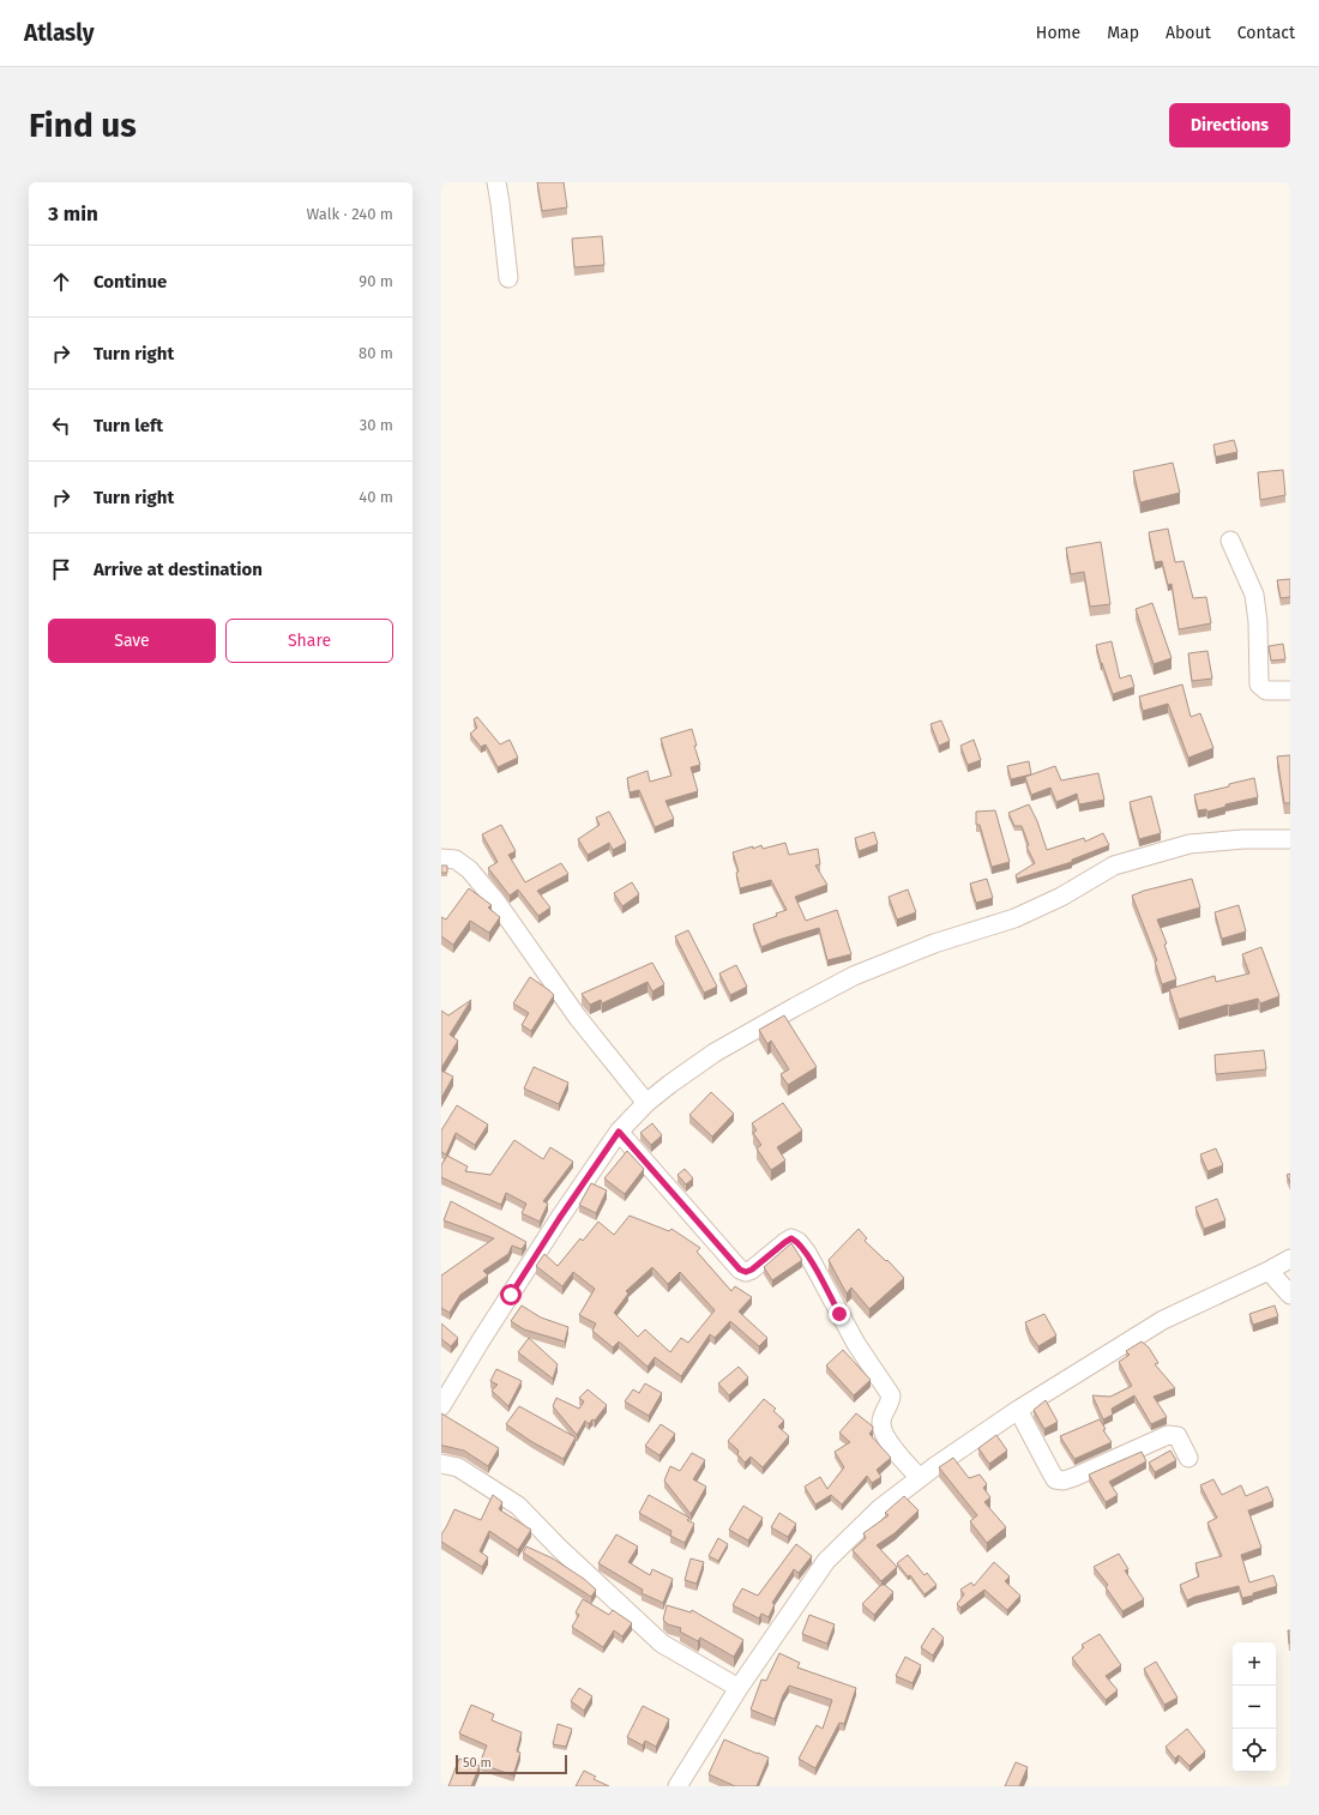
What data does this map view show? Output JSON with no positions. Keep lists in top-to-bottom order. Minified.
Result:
{"scale_bar":"50 m","page":{"header":"Atlasly","nav":["Home","Map","About","Contact"],"buttons":["Directions",["Save","Share"]],"title":"Find us","heading":["3 min","Walk · 240 m"],"list":[["Continue","90 m"],["Turn right","80 m"],["Turn left","30 m"],["Turn right","40 m"],"Arrive at destination"],"map_buttons":["+","−"],"scale":"50 m"}}
